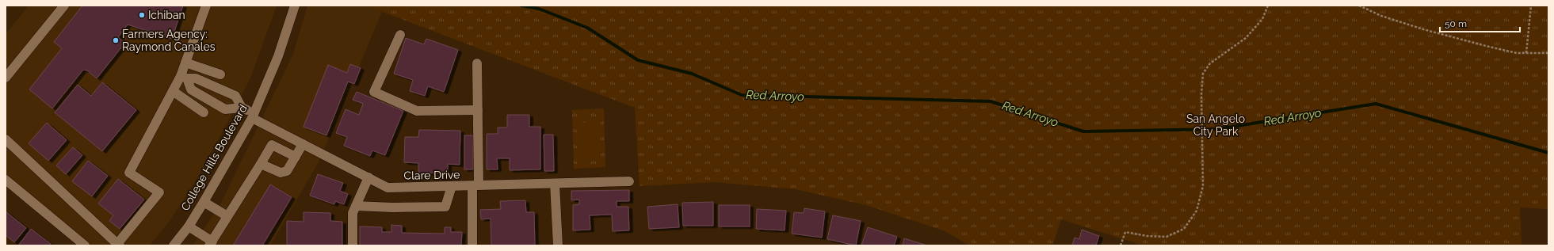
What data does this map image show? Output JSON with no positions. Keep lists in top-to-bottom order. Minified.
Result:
{"streets":{"street":["College Hills Boulevard","Clare Drive"]},"crossings":[["College Hills Boulevard","Clare Drive"]],"water":["Red Arroyo"],"parks":["San Angelo City Park"],"places":["Ichiban","Farmers Agency: Raymond Canales"],"scale_bar":"50 m"}
